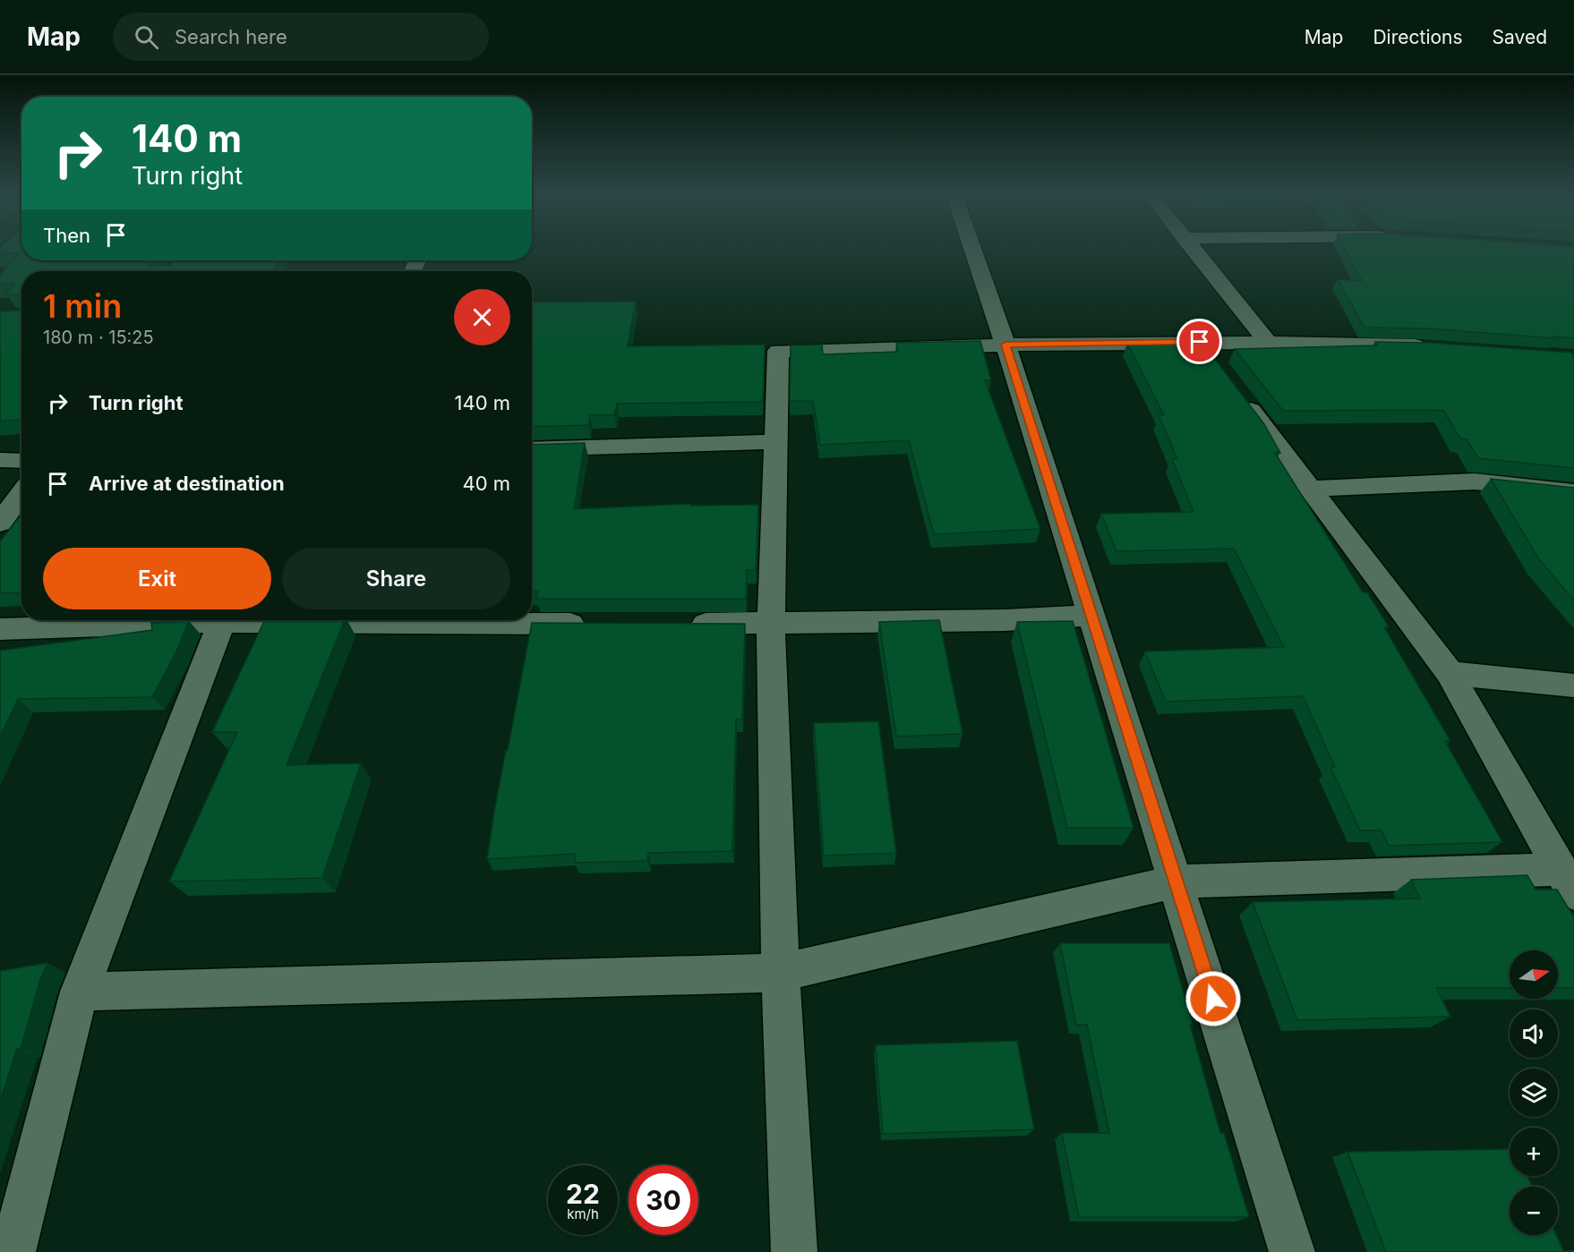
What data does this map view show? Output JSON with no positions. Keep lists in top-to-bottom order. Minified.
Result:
{"north":"right","page":{"header":"Map","search":"Search here","nav":["Map","Directions","Saved"],"turn":["140 m","Turn right"],"then":"Then","heading":["1 min","180 m · 15:25"],"list":[{"name":"Turn right","value":"140 m"},{"name":"Arrive at destination","value":"40 m"}],"buttons":["Exit","Share"],"map_buttons":["+","−"],"speed":"22 km/h","limit":"30"}}
